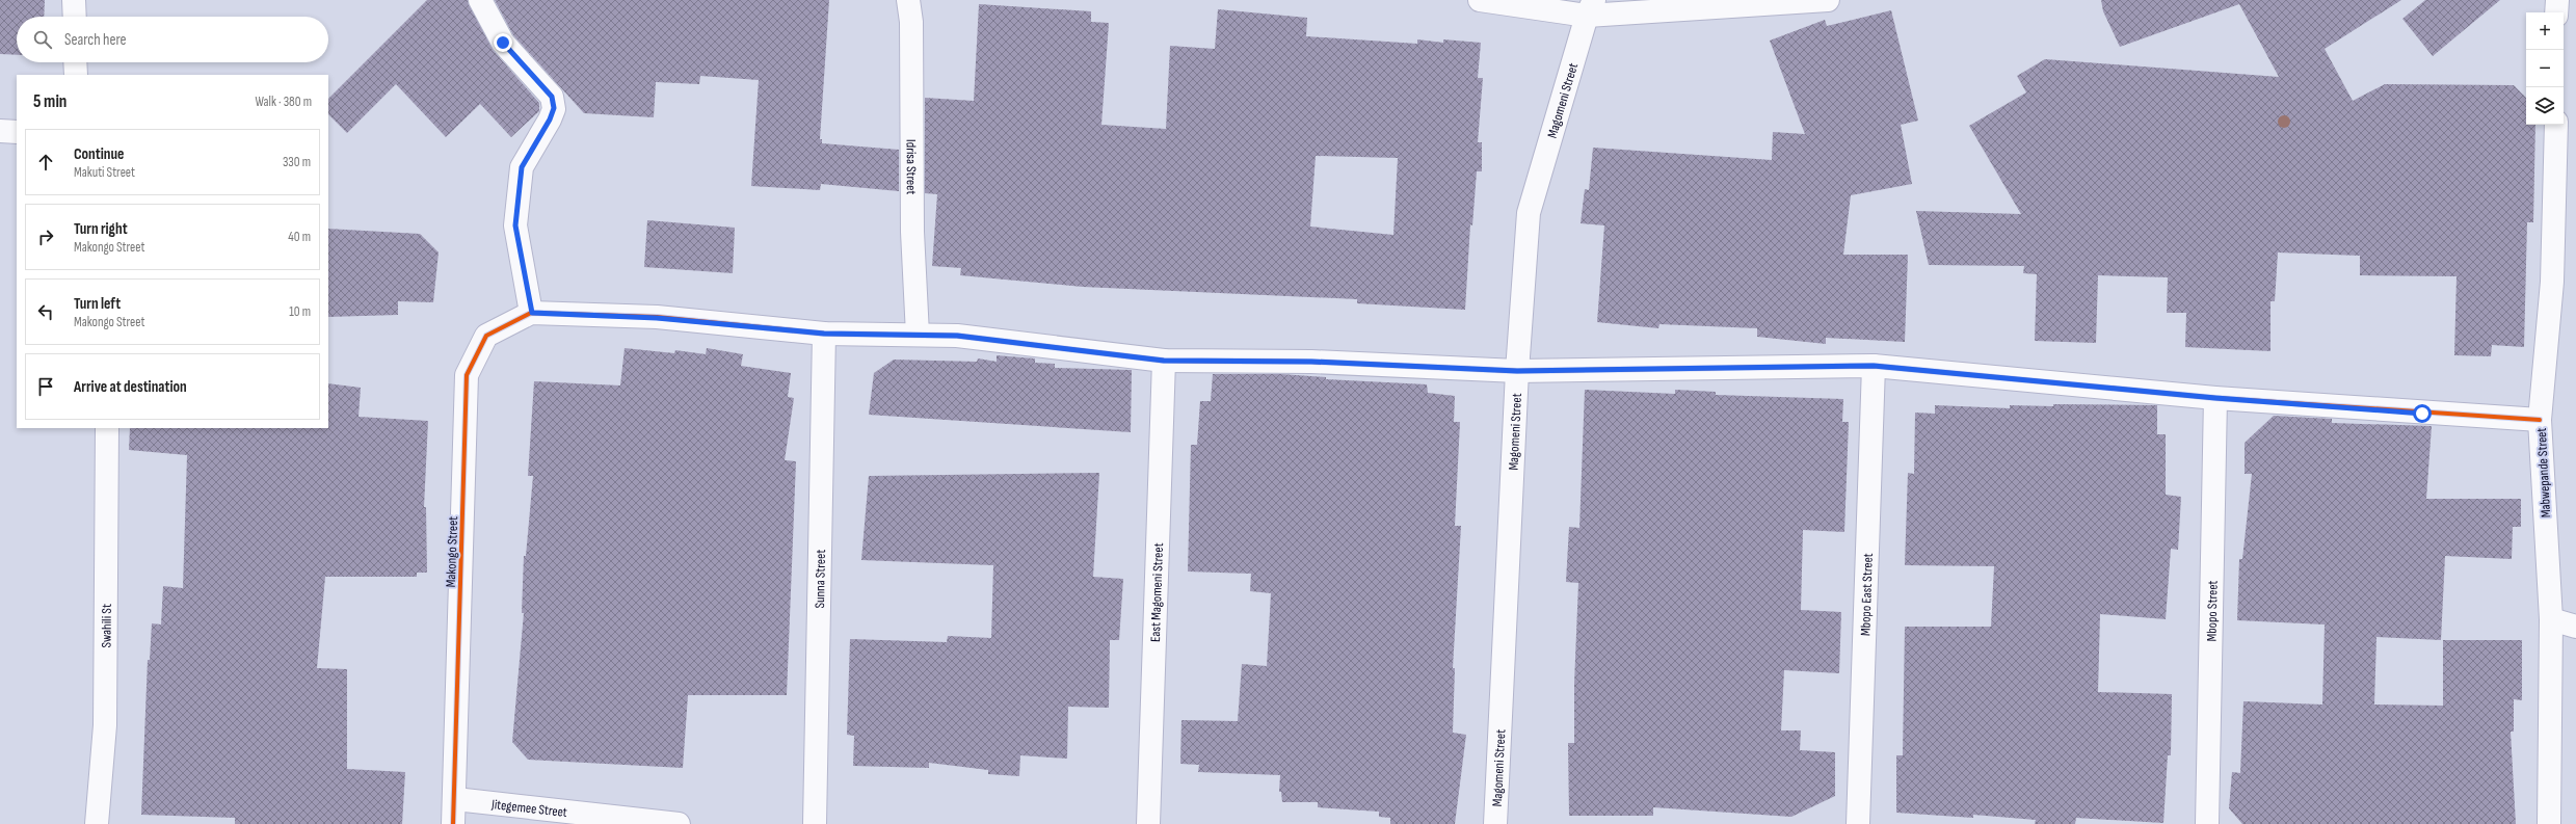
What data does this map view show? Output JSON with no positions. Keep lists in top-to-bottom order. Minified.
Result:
{"streets":{"street":["Magomeni Street","Idrisa Street","Mabwepande Street","Makongo Street","Sunna Street","East Magomeni Street","Mbopo East Street","Mbopo Street","Swahili St","Jitegemee Street"]},"crossings":[["Makongo Street","Jitegemee Street"]],"page":{"map_buttons":["+","−"],"search":"Search here","heading":["5 min","Walk · 380 m"],"list":[["Continue","Makuti Street","330 m"],["Turn right","Makongo Street","40 m"],["Turn left","Makongo Street","10 m"],"Arrive at destination"]}}
